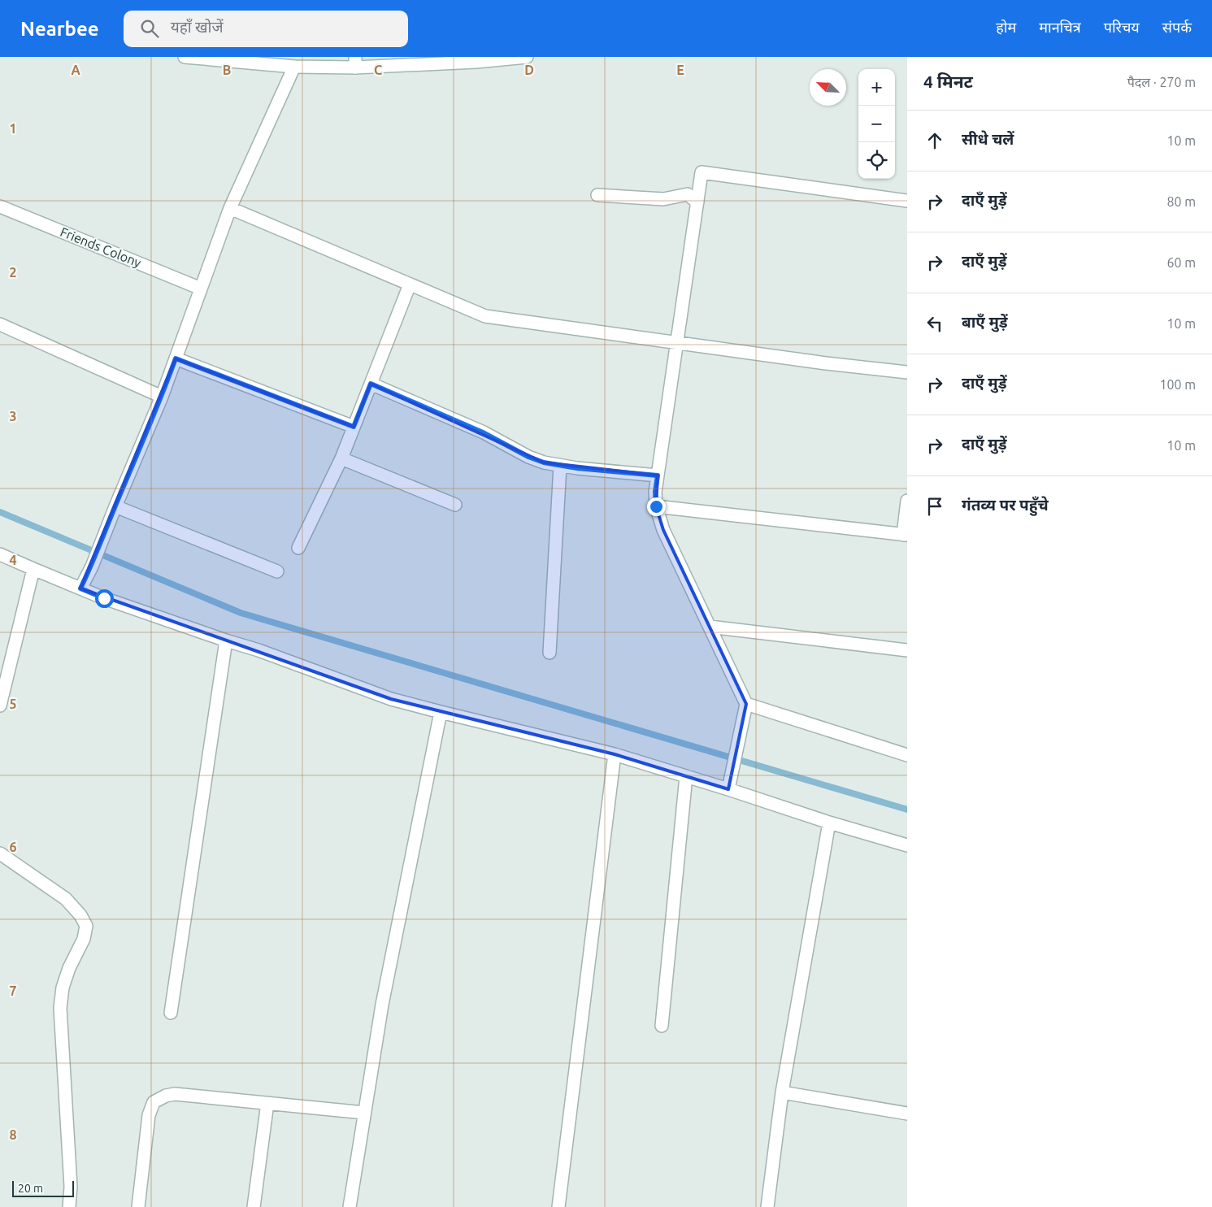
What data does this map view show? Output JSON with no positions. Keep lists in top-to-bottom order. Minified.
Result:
{"streets":{"street":["Friends Colony"]},"scale_bar":"20 m","north":"top left","page":{"header":"Nearbee","search":"यहाँ खोजें","nav":["होम","मानचित्र","परिचय","संपर्क"],"heading":["4 मिनट","पैदल · 270 m"],"map_buttons":["+","−"],"list":[["सीधे चलें","10 m"],["दाएँ मुड़ें","80 m"],["दाएँ मुड़ें","60 m"],["बाएँ मुड़ें","10 m"],["दाएँ मुड़ें","100 m"],["दाएँ मुड़ें","10 m"],"गंतव्य पर पहुँचे"],"scale":"20 m"},"grid":{"columns":["A","B","C","D","E"],"rows":["1","2","3","4","5","6","7","8"]}}
